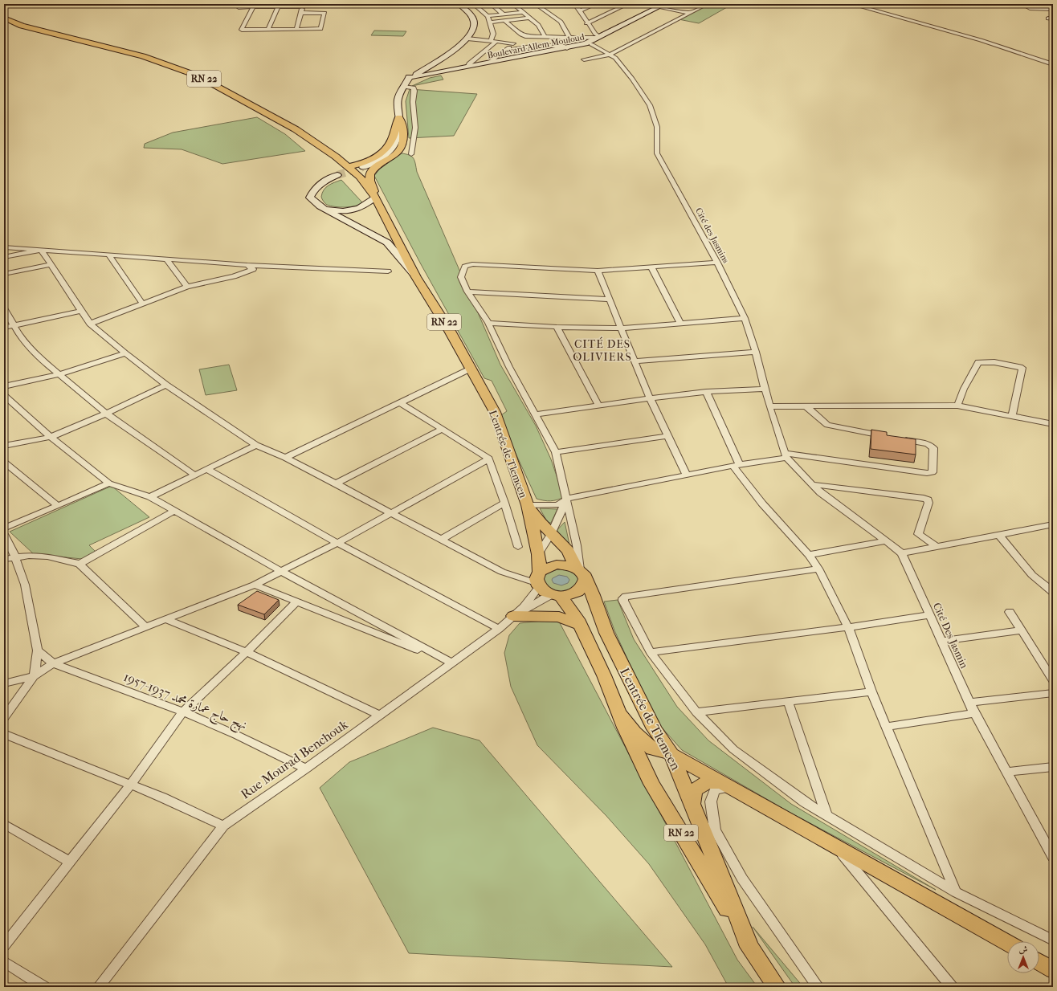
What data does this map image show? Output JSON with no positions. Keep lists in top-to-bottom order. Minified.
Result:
{"streets":{"main road":["Boulevard Allem Mouloud","RN 22","L'entrée de Tlemcen"],"street":["Cité des Jasmins","Cité Des Jasmin","نهج حاج عمارة محمد 1937-1957","Rue Mourad Benchouk"]},"crossings":[["Boulevard Allem Mouloud","Cité des Jasmins"],["RN 22","L'entrée de Tlemcen"],["Cité des Jasmins","Cité Des Jasmin"],["L'entrée de Tlemcen","Rue Mourad Benchouk"],["نهج حاج عمارة محمد 1937-1957","Rue Mourad Benchouk"]],"districts":["CITÉ DES OLIVIERS"],"north":"top"}
